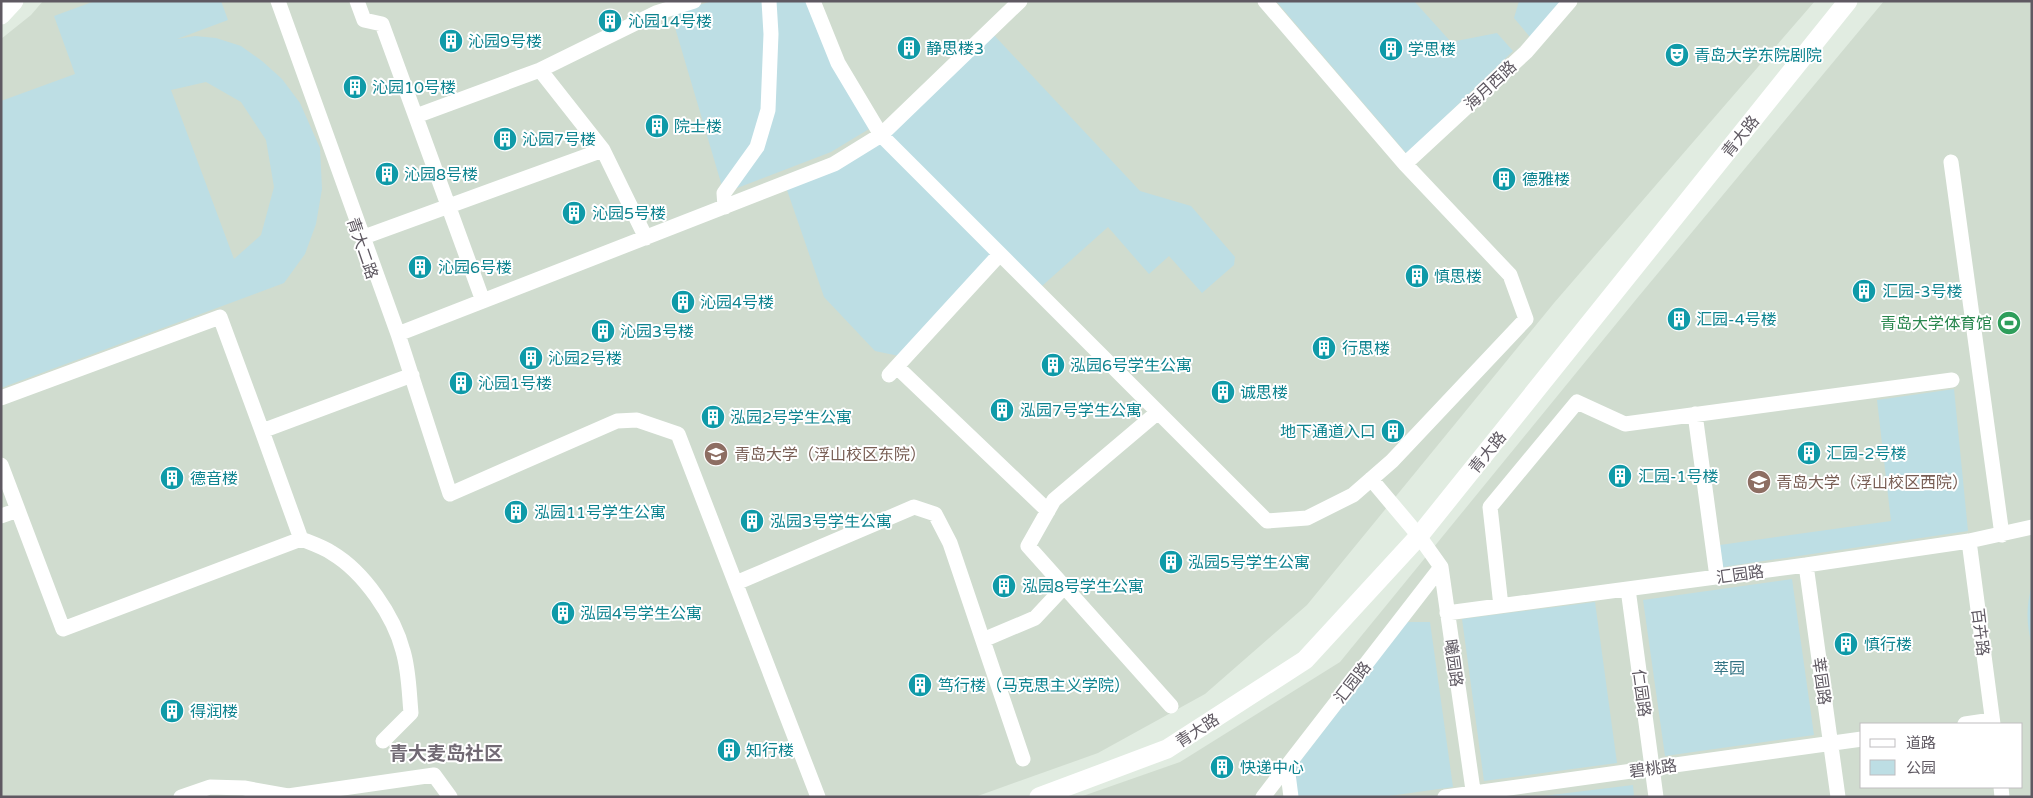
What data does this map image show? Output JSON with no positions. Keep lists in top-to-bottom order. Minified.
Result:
{"streets":{"street":["海月西路","青大路","青大二路","汇园路","百卉路","曦园路","莘园路","仁园路","碧桃路"]},"crossings":[["青大路","曦园路"],["汇园路","百卉路"],["汇园路","曦园路"],["汇园路","莘园路"],["汇园路","仁园路"],["曦园路","碧桃路"],["莘园路","碧桃路"],["仁园路","碧桃路"]],"districts":["青大麦岛社区"],"parks":["萃园"],"places":{"building":["沁园14号楼","沁园9号楼","静思楼3","学思楼","沁园10号楼","院士楼","沁园7号楼","沁园8号楼","德雅楼","沁园5号楼","沁园6号楼","慎思楼","汇园-3号楼","沁园4号楼","汇园-4号楼","沁园3号楼","行思楼","沁园2号楼","泓园6号学生公寓","沁园1号楼","诚思楼","泓园7号学生公寓","泓园2号学生公寓","地下通道入口","汇园-2号楼","汇园-1号楼","德音楼","泓园11号学生公寓","泓园3号学生公寓","泓园5号学生公寓","泓园8号学生公寓","泓园4号学生公寓","慎行楼","笃行楼（马克思主义学院）","得润楼","知行楼","快递中心"],"theatre":["青岛大学东院剧院"],"sports":["青岛大学体育馆"],"school or university":["青岛大学（浮山校区东院）","青岛大学（浮山校区西院）"]},"legend":["道路","公园"]}
